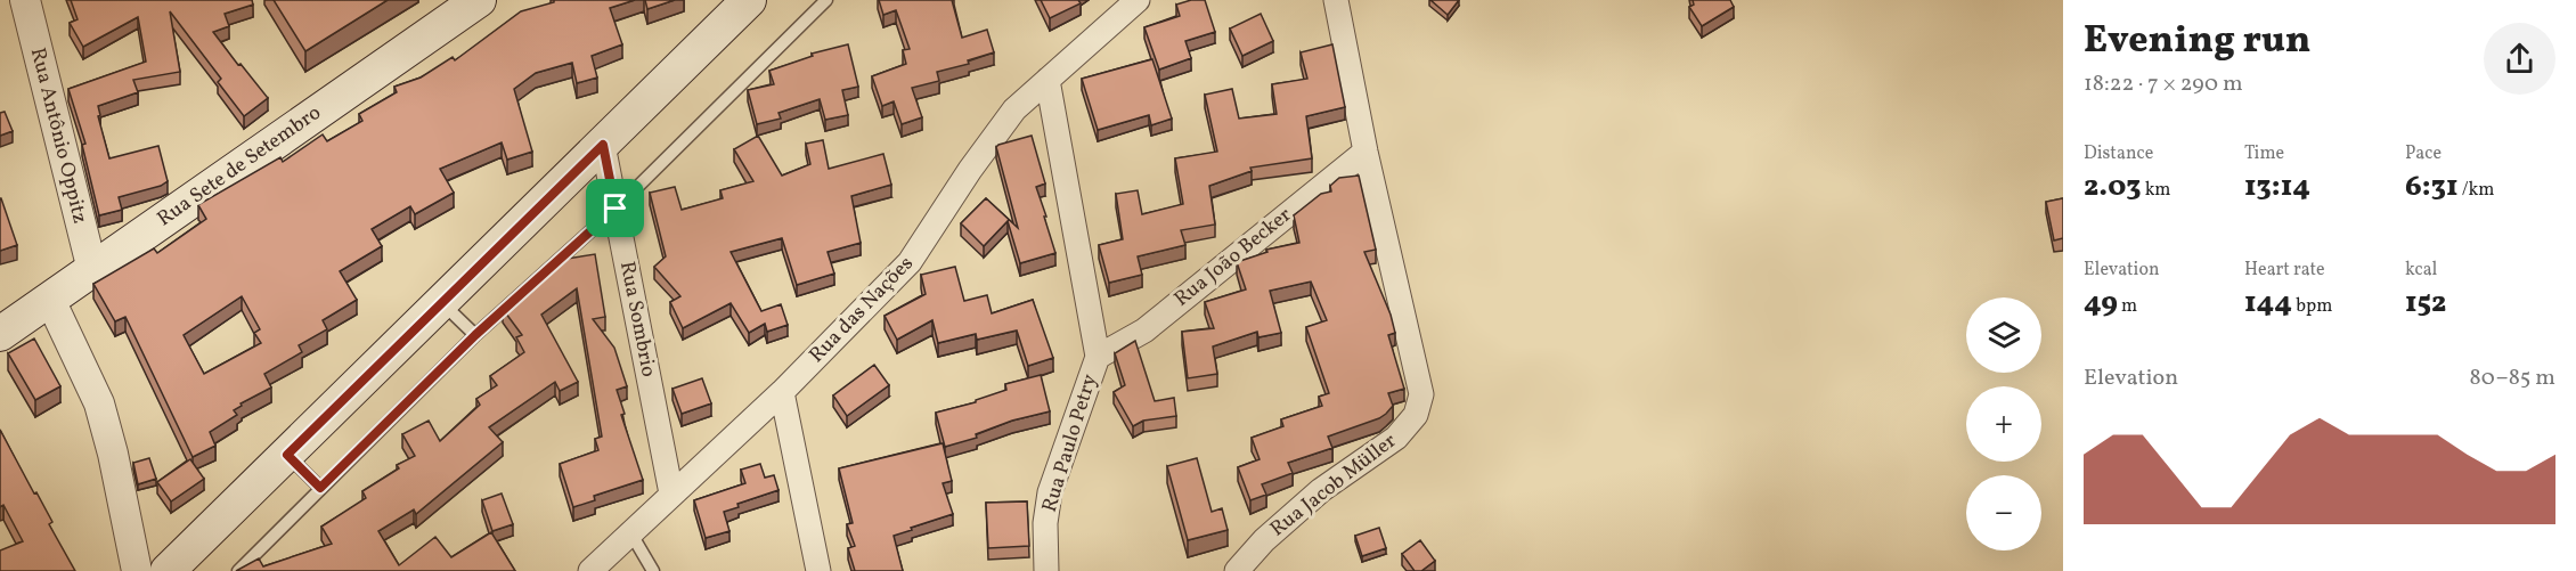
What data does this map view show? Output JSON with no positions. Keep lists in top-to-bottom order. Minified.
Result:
{"streets":{"main road":["Rua Sete de Setembro"],"street":["Rua Antônio Oppitz","Rua João Becker","Rua das Nações","Rua Sombrio","Rua Paulo Petry","Rua Jacob Müller"]},"crossings":[["Rua Antônio Oppitz","Rua Sete de Setembro"],["Rua João Becker","Rua Paulo Petry"],["Rua João Becker","Rua Jacob Müller"],["Rua das Nações","Rua Sombrio"]],"page":{"heading":["Evening run","18:22 · 7 × 290 m"],"stats":[["Distance","2.03 km"],["Time","13:14"],["Pace","6:31 /km"],["Elevation","49 m"],["Heart rate","144 bpm"],["kcal","152"]],"map_buttons":["+","−"],"chart":["Elevation","80–85 m"]}}
